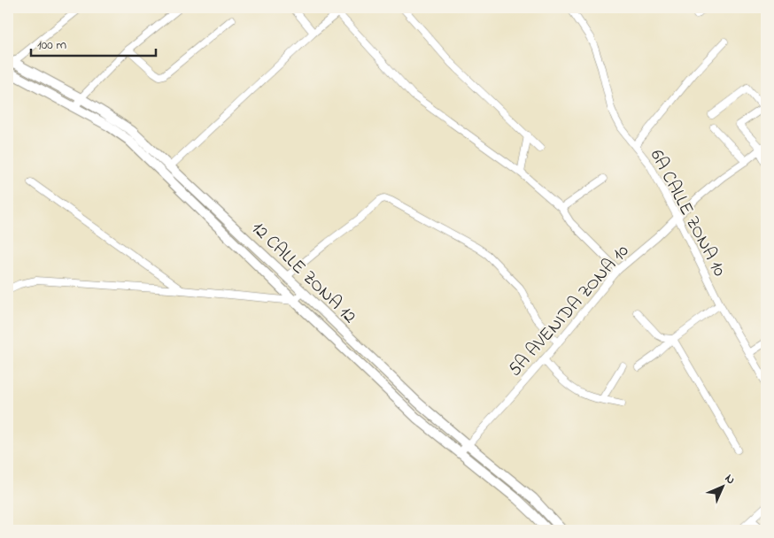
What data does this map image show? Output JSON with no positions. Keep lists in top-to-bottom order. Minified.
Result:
{"streets":{"street":["6A CALLE ZONA 10","12 CALLE ZONA 12","5A AVENIDA ZONA 10"]},"crossings":[["6A CALLE ZONA 10","5A AVENIDA ZONA 10"],["12 CALLE ZONA 12","5A AVENIDA ZONA 10"]],"scale_bar":"100 m","north":"top right"}
